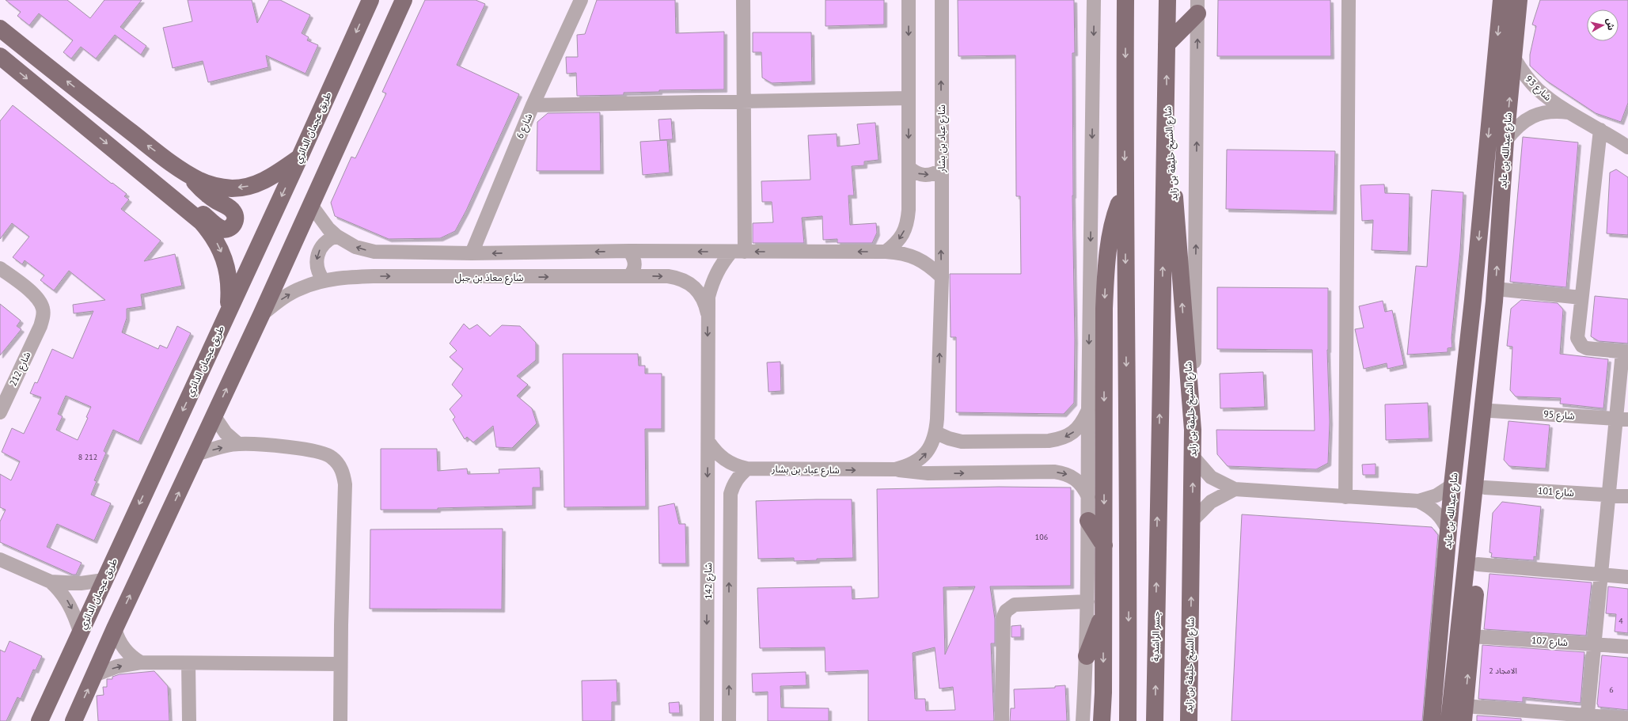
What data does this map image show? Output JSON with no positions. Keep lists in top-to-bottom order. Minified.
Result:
{"streets":{"main road":["طريق عجمان الدائري","شارع عبدالله بن عابد","شارع الشيخ خليفة بن زايد","جسر الراشدية"],"street":["شارع 93","شارع 6","شارع عباد بن بشار","شارع معاذ بن جبل","212 شارع","شارع 95","شارع 101","شارع 142","شارع 107"]},"crossings":[["شارع 93","شارع عبدالله بن عابد"],["شارع عباد بن بشار","شارع 142"],["شارع عبدالله بن عابد","شارع 95"],["شارع عبدالله بن عابد","شارع 101"],["شارع عبدالله بن عابد","شارع 107"],["شارع الشيخ خليفة بن زايد","جسر الراشدية"]],"house_numbers":["8 212","106","4","الامجاد 2","6"],"north":"right"}
